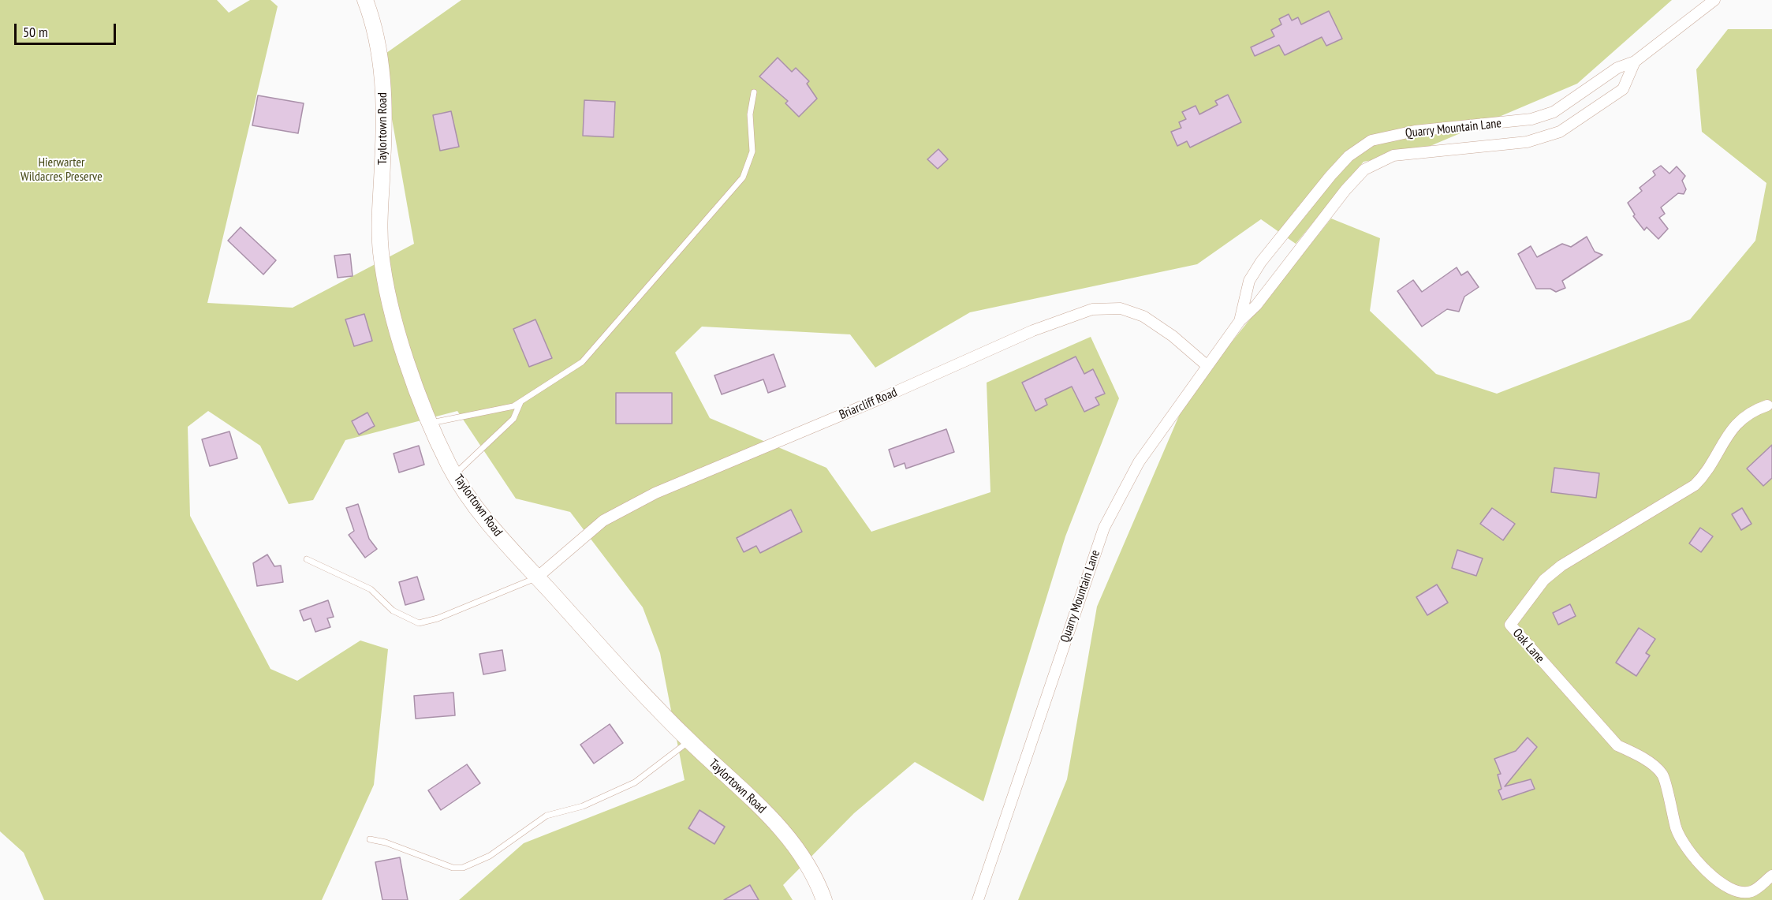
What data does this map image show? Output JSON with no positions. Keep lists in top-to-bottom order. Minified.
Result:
{"streets":{"street":["Taylortown Road","Quarry Mountain Lane","Briarcliff Road","Oak Lane"]},"crossings":[["Taylortown Road","Briarcliff Road"],["Quarry Mountain Lane","Briarcliff Road"]],"parks":["Hierwarter Wildacres Preserve"],"scale_bar":"50 m"}
